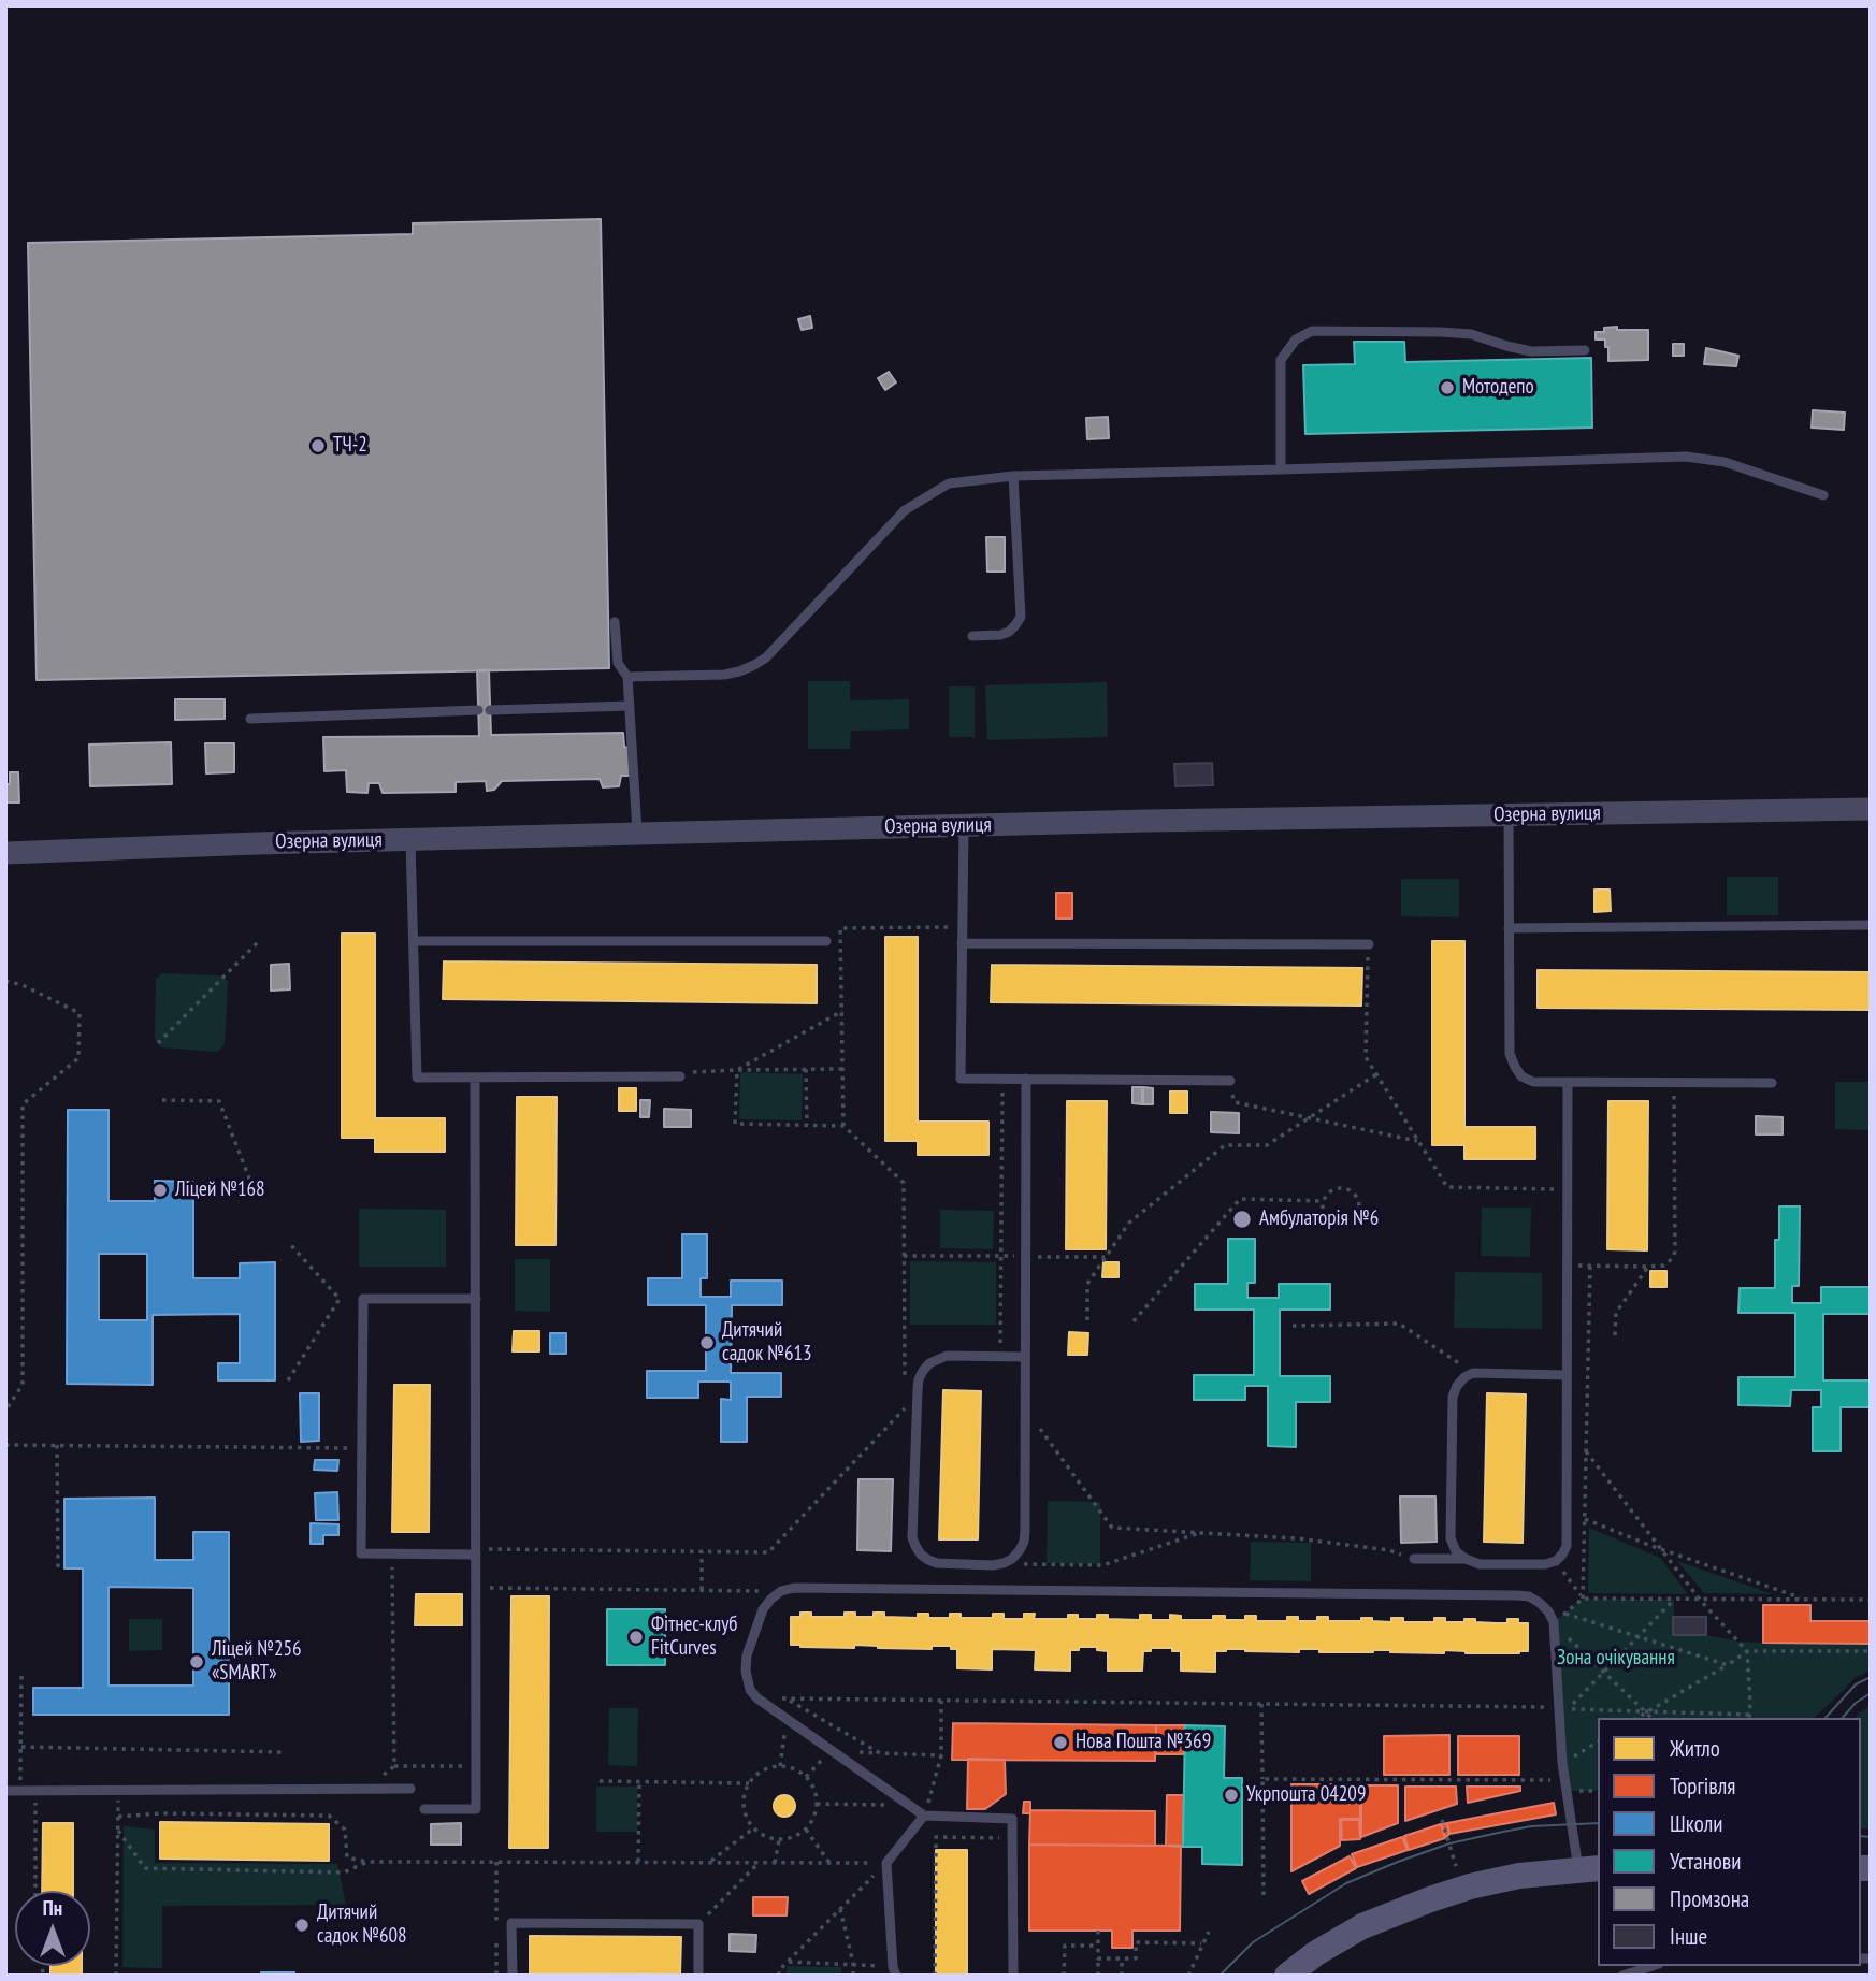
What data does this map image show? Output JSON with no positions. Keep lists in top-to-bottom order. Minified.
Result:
{"streets":{"street":["Озерна вулиця"]},"parks":["Зона очікування"],"places":["Мотодепо","ТЧ-2","Ліцей №168","Амбулаторія №6","Дитячий садок №613","Фітнес-клуб FitCurves","Ліцей №256 «SMART»","Нова Пошта №369","Укрпошта 04209","Дитячий садок №608"],"legend":["Житло","Торгівля","Школи","Установи","Промзона","Інше"],"north":"top"}
